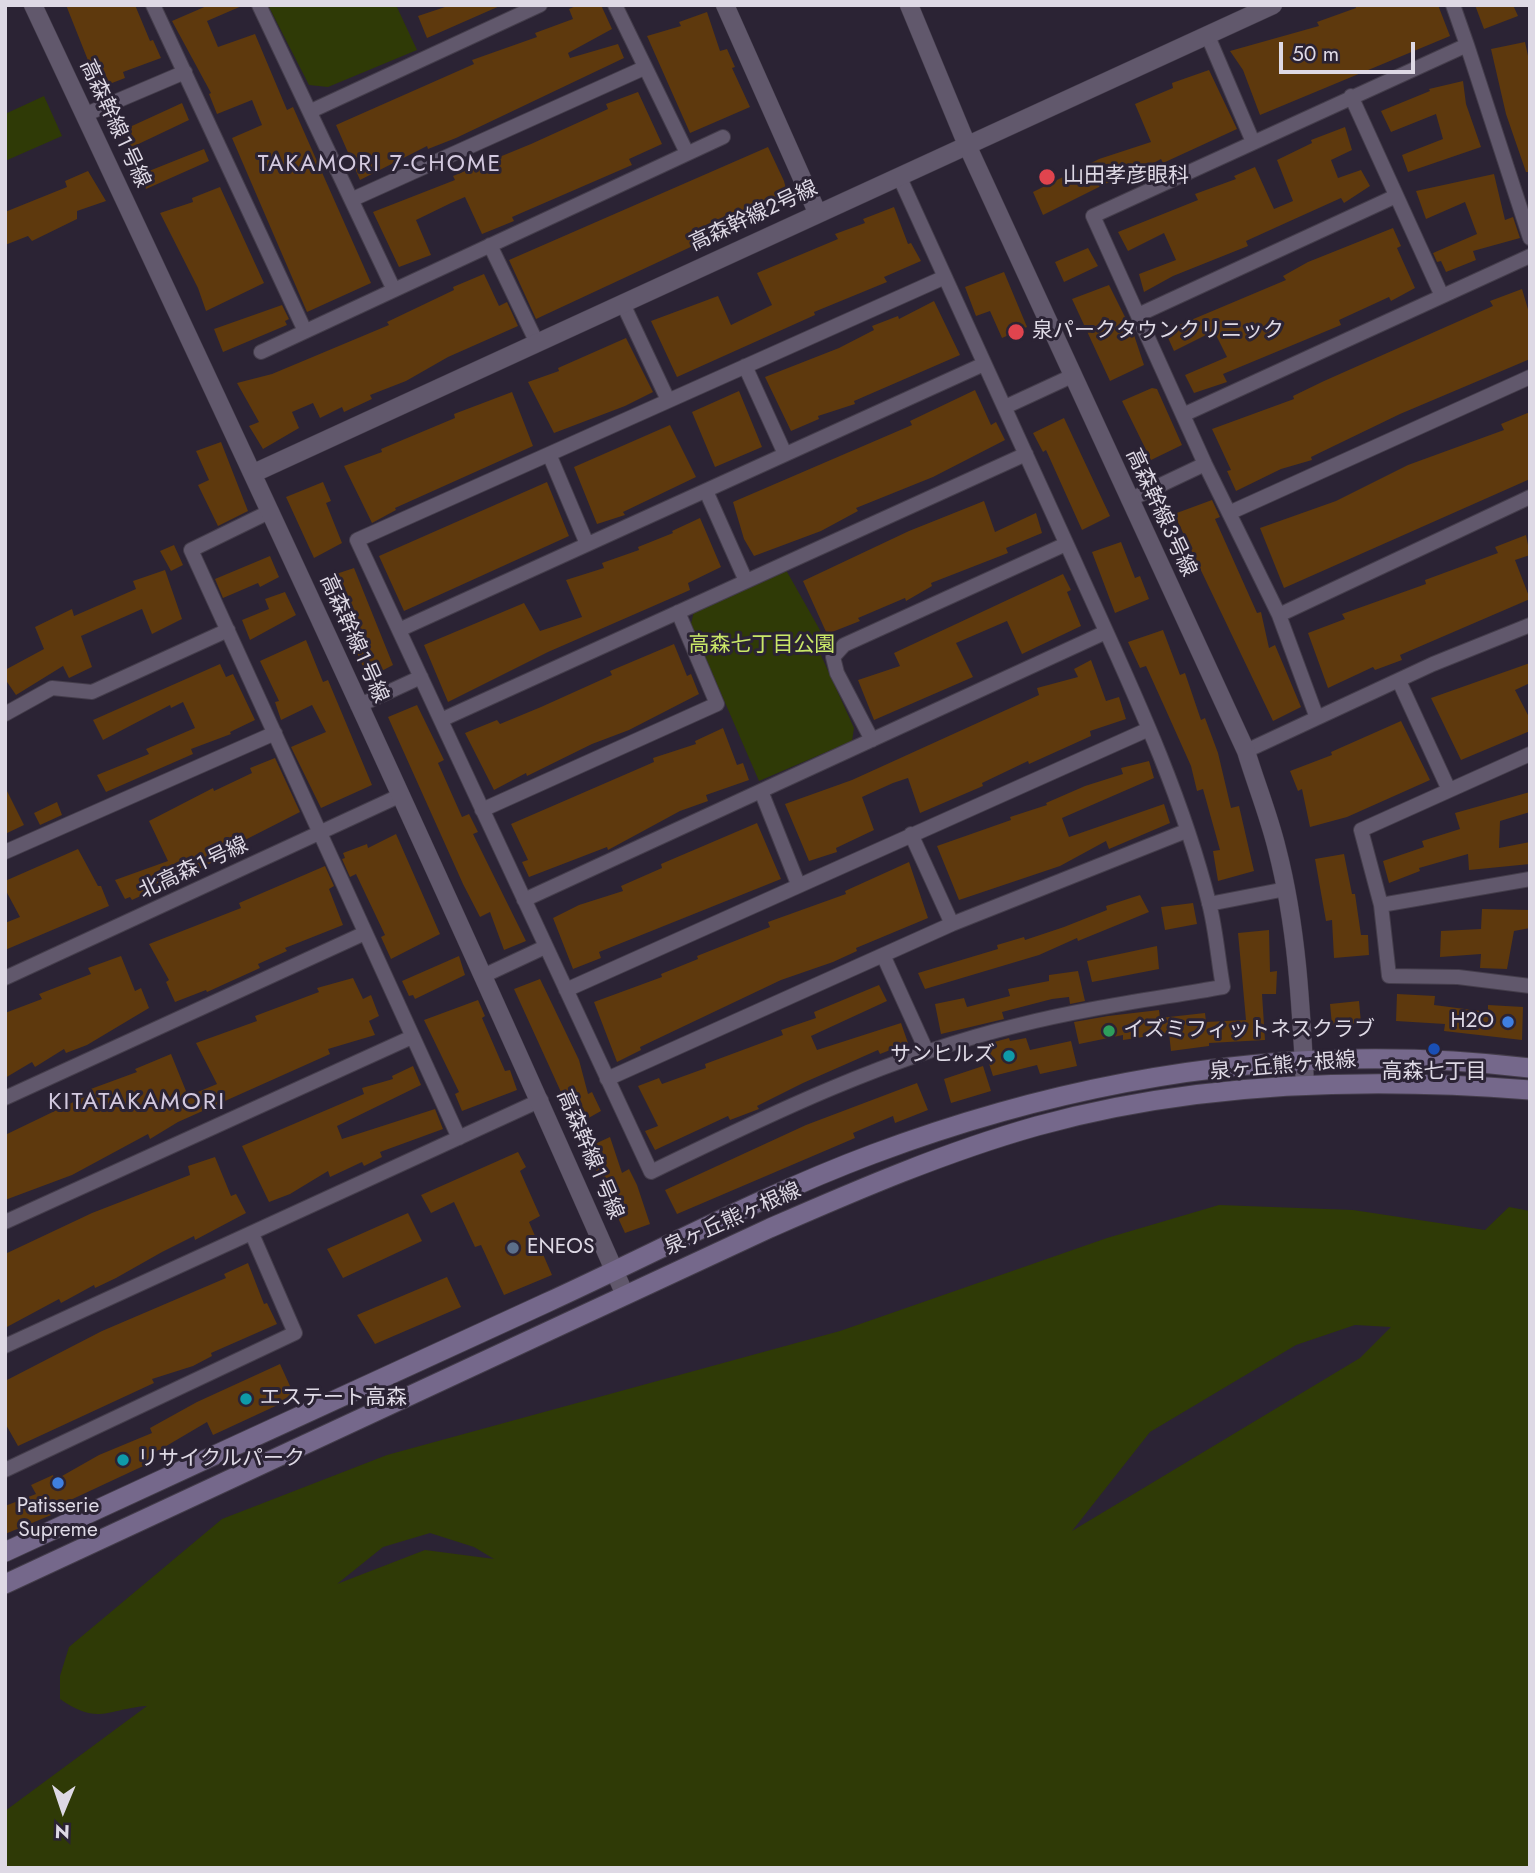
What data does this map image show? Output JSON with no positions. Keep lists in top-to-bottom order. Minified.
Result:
{"streets":{"main road":["泉ヶ丘熊ヶ根線"],"street":["高森幹線１号線","高森幹線２号線","高森幹線３号線","北高森１号線"]},"crossings":[["高森幹線１号線","高森幹線２号線"],["高森幹線１号線","北高森１号線"],["高森幹線１号線","泉ヶ丘熊ヶ根線"],["高森幹線２号線","高森幹線３号線"],["高森幹線３号線","泉ヶ丘熊ヶ根線"]],"districts":["TAKAMORI 7-CHOME","KITATAKAMORI"],"parks":["高森七丁目公園"],"places":["山田孝彦眼科","泉パークタウンクリニック","H2O","イズミフィットネスクラブ","高森七丁目","サンヒルズ","ENEOS","エステート高森","リサイクルパーク","Patisserie Supreme"],"scale_bar":"50 m","north":"bottom"}
